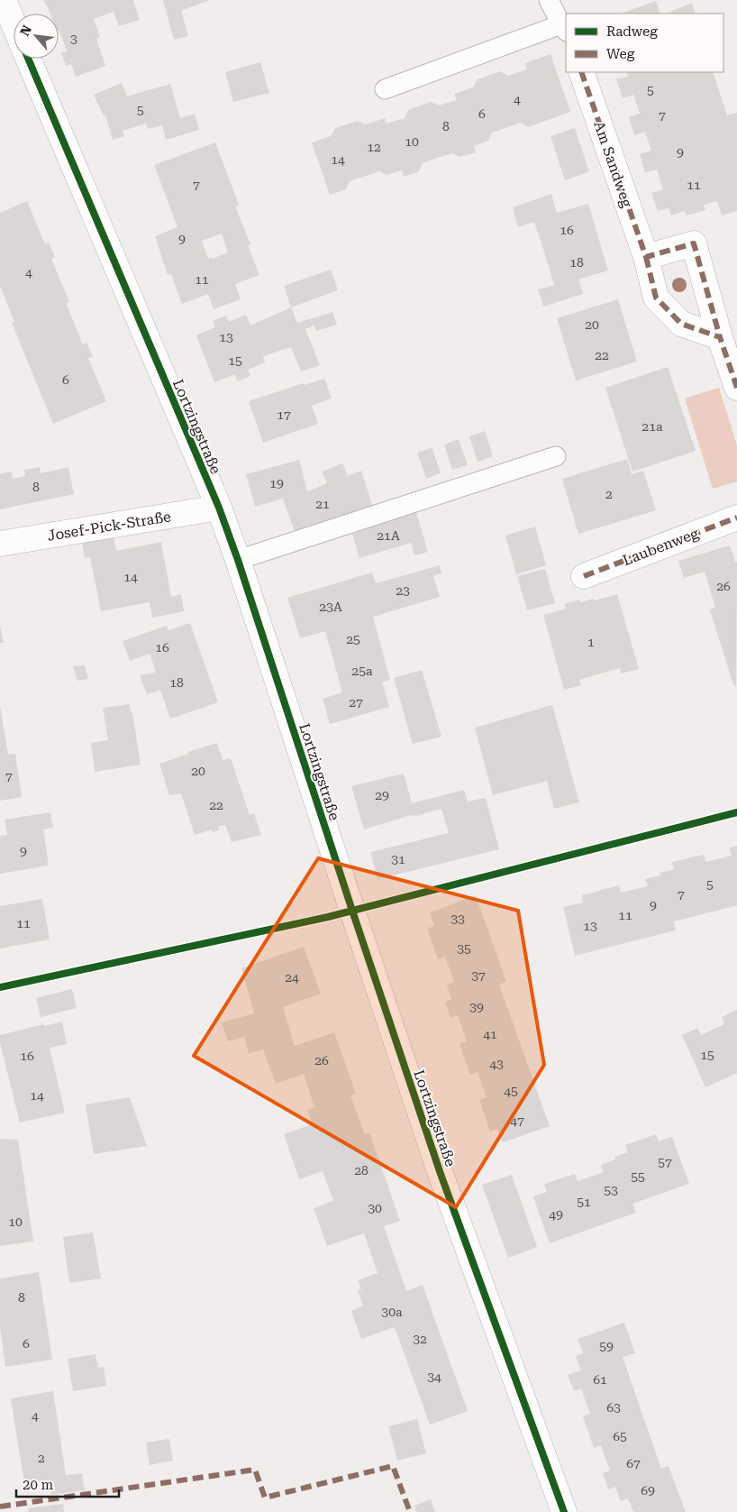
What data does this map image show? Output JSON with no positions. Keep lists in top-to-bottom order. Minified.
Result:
{"streets":{"street":["Am Sandweg","Lortzingstraße","Josef-Pick-Straße","Laubenweg"]},"crossings":[["Lortzingstraße","Josef-Pick-Straße"]],"house_numbers":["3","5","4","5","6","7","8","10","12","9","14","7","11","16","9","18","4","11","20","13","22","15","6","17","21a","19","8","2","21","21A","14","26","23","23A","25","1","16","25a","18","27","20","7","29","22","9","31","5","7","9","11","33","11","13","35","37","24","39","41","15","16","26","43","45","14","47","57","28","55","53","51","30","49","10","8","30a","32","6","59","34","61","63","4","65","2","67","69"],"legend":["Radweg","Weg"],"scale_bar":"20 m","north":"top left"}
